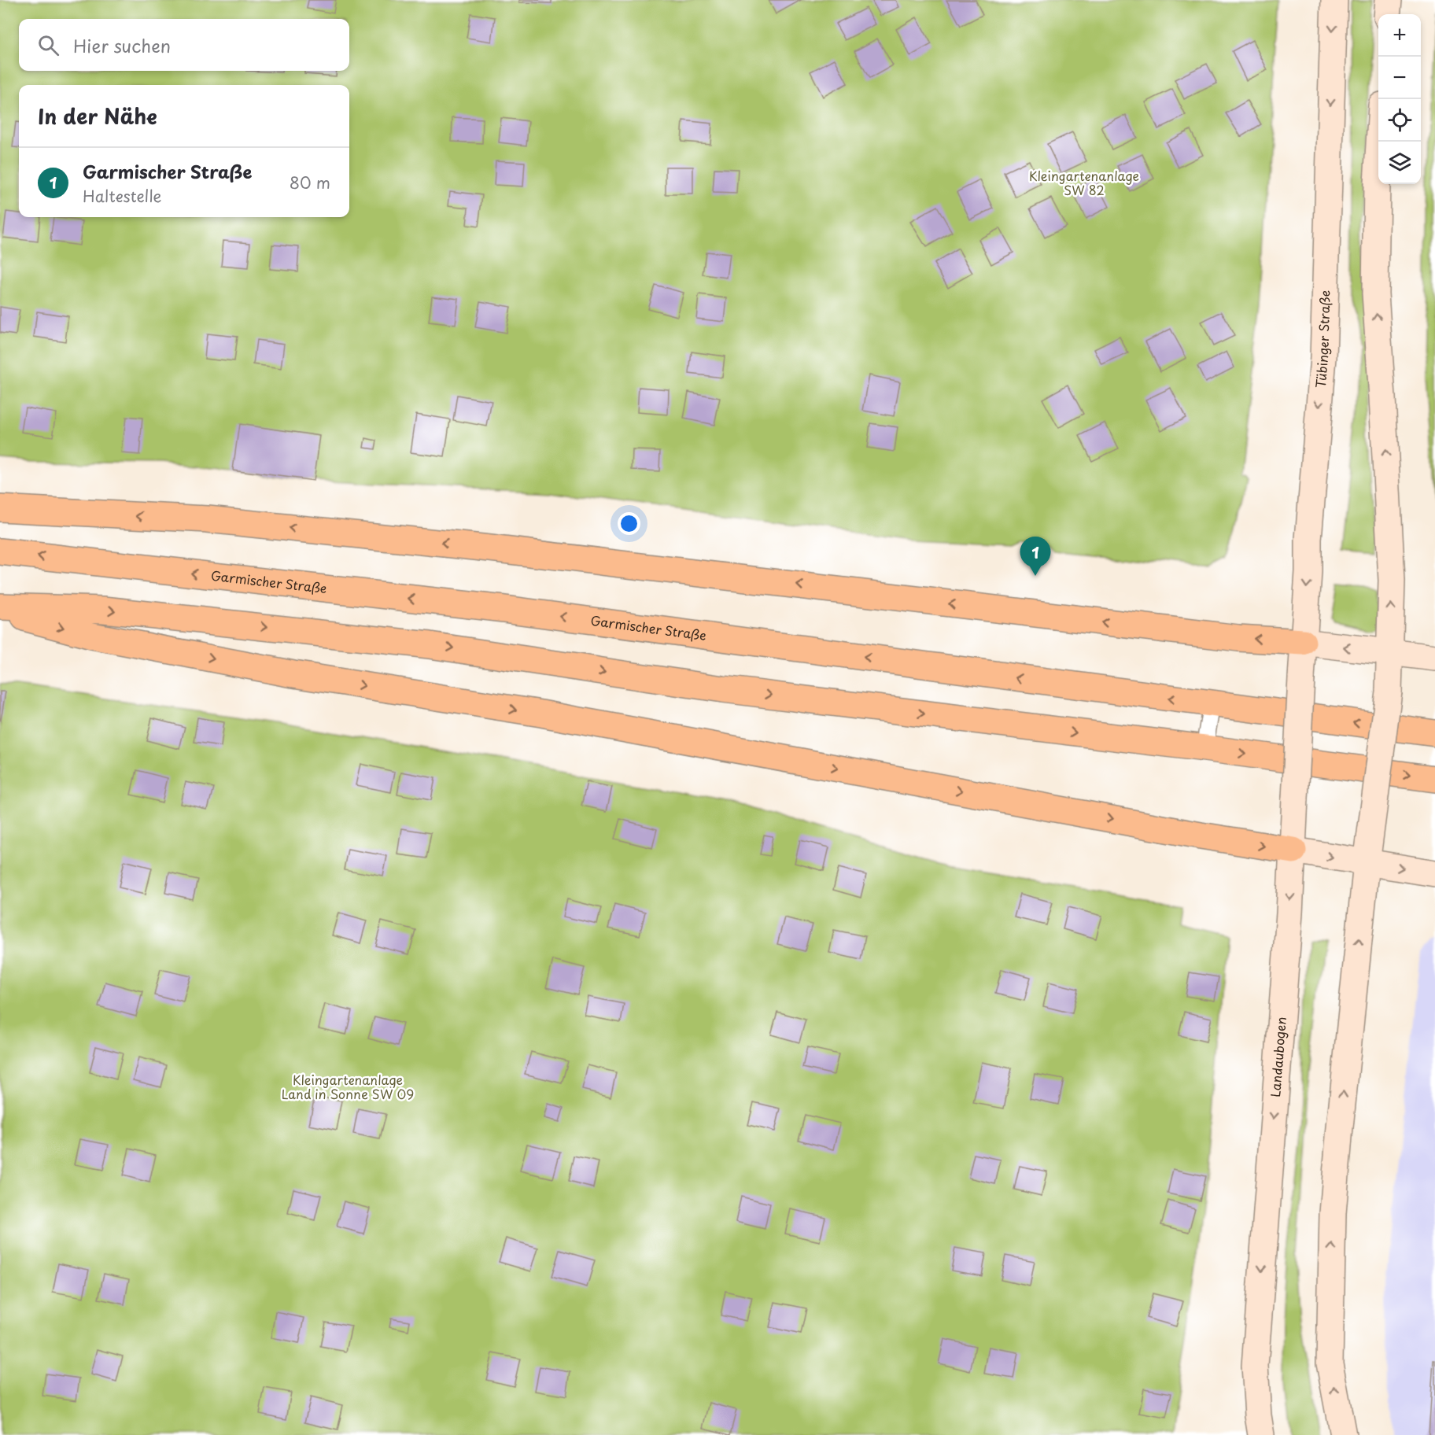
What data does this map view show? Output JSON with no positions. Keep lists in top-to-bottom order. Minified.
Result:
{"streets":{"highway":["Garmischer Straße"],"main road":["Tübinger Straße","Landaubogen"]},"crossings":[["Tübinger Straße","Landaubogen"]],"parks":["Kleingartenanlage SW 82","Kleingartenanlage Land in Sonne SW 09"],"page":{"map_buttons":["+","−"],"search":"Hier suchen","heading":"In der Nähe","list":[{"mark":"1","name":"Garmischer Straße","note":"Haltestelle","value":"80 m"}],"pins":"1"}}
